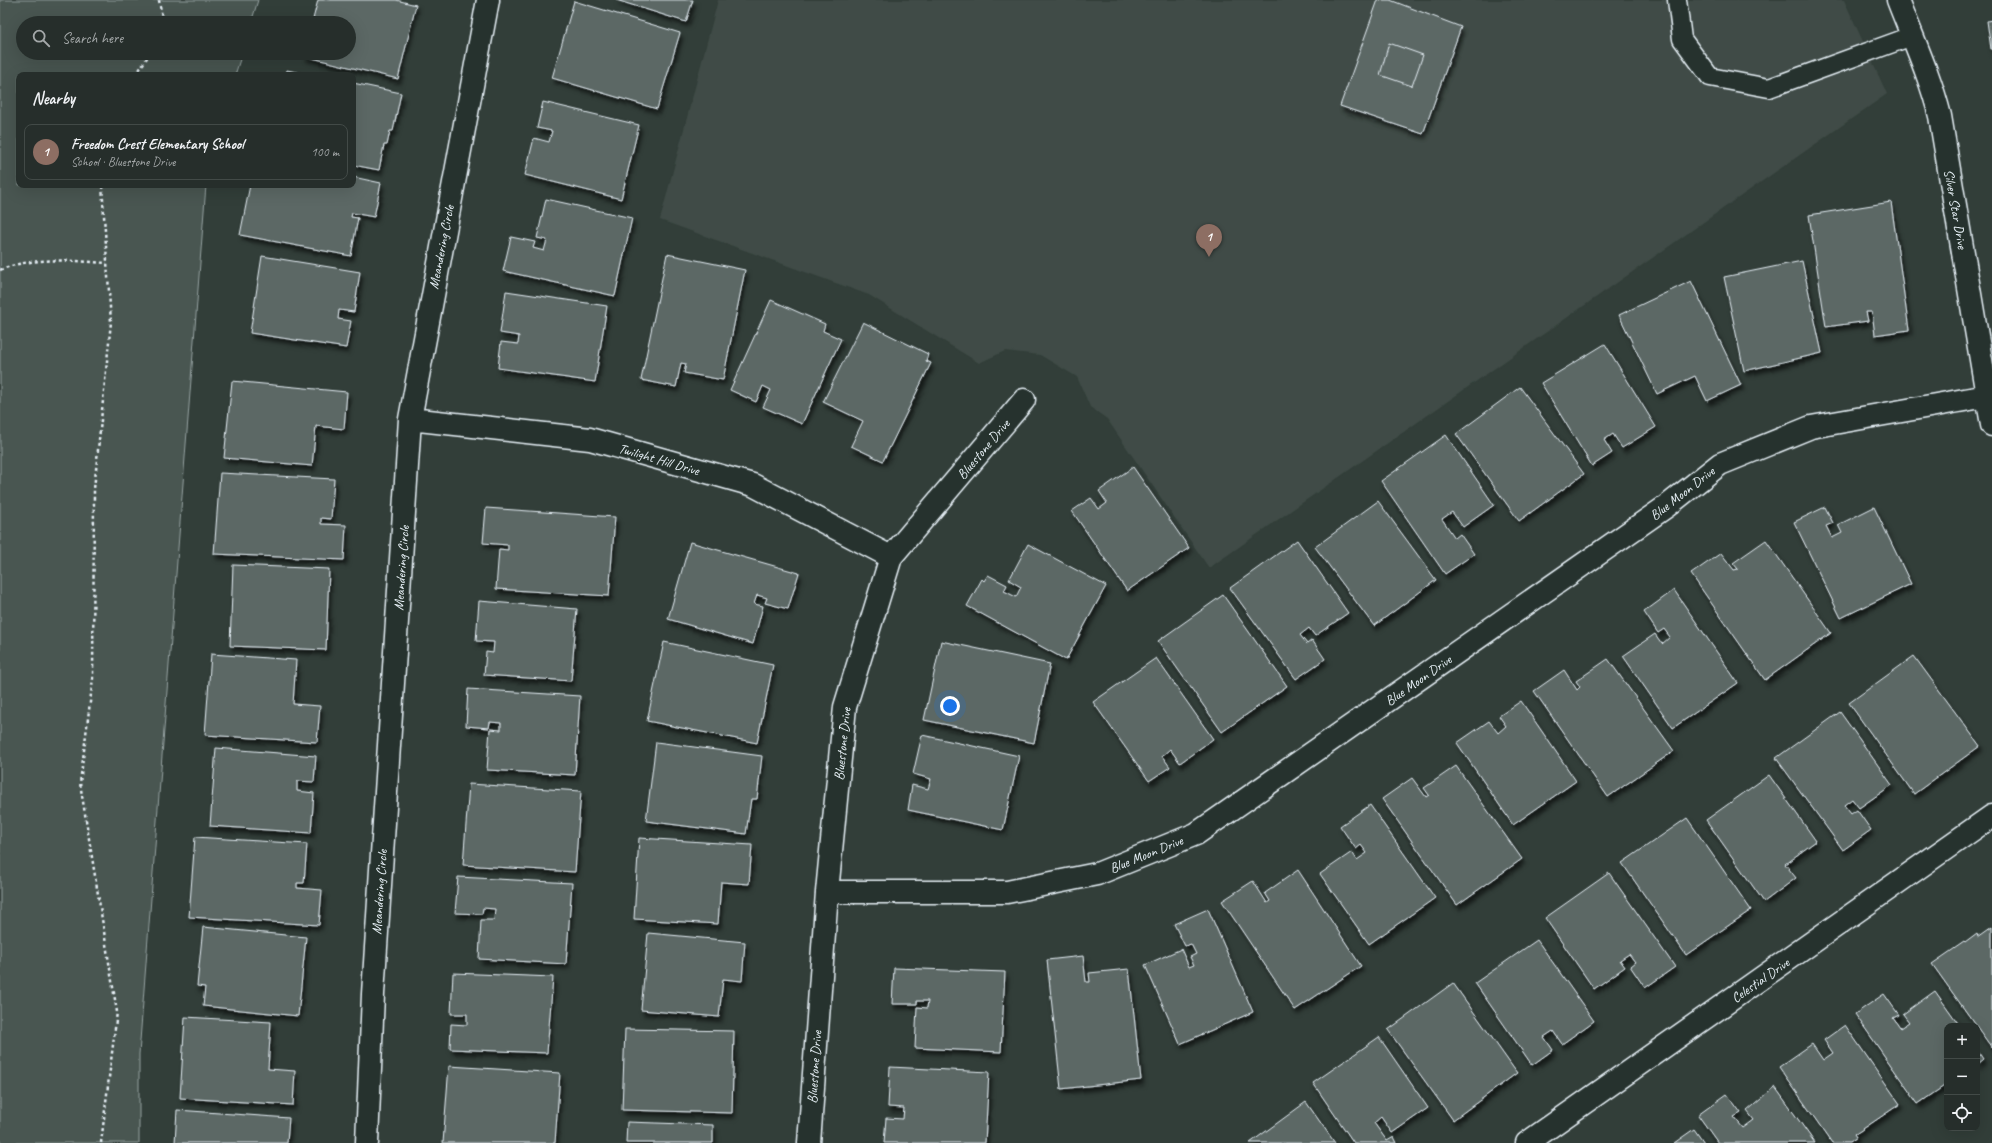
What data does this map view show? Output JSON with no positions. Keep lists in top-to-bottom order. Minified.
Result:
{"streets":{"street":["Silver Star Drive","Meandering Circle","Bluestone Drive","Twilight Hill Drive","Blue Moon Drive","Celestial Drive"]},"crossings":[["Silver Star Drive","Blue Moon Drive"],["Meandering Circle","Twilight Hill Drive"],["Bluestone Drive","Twilight Hill Drive"],["Bluestone Drive","Blue Moon Drive"]],"page":{"search":"Search here","heading":"Nearby","list":[{"mark":"1","name":"Freedom Crest Elementary School","note":"School · Bluestone Drive","value":"100 m"}],"pins":"1","map_buttons":["+","−"]}}
